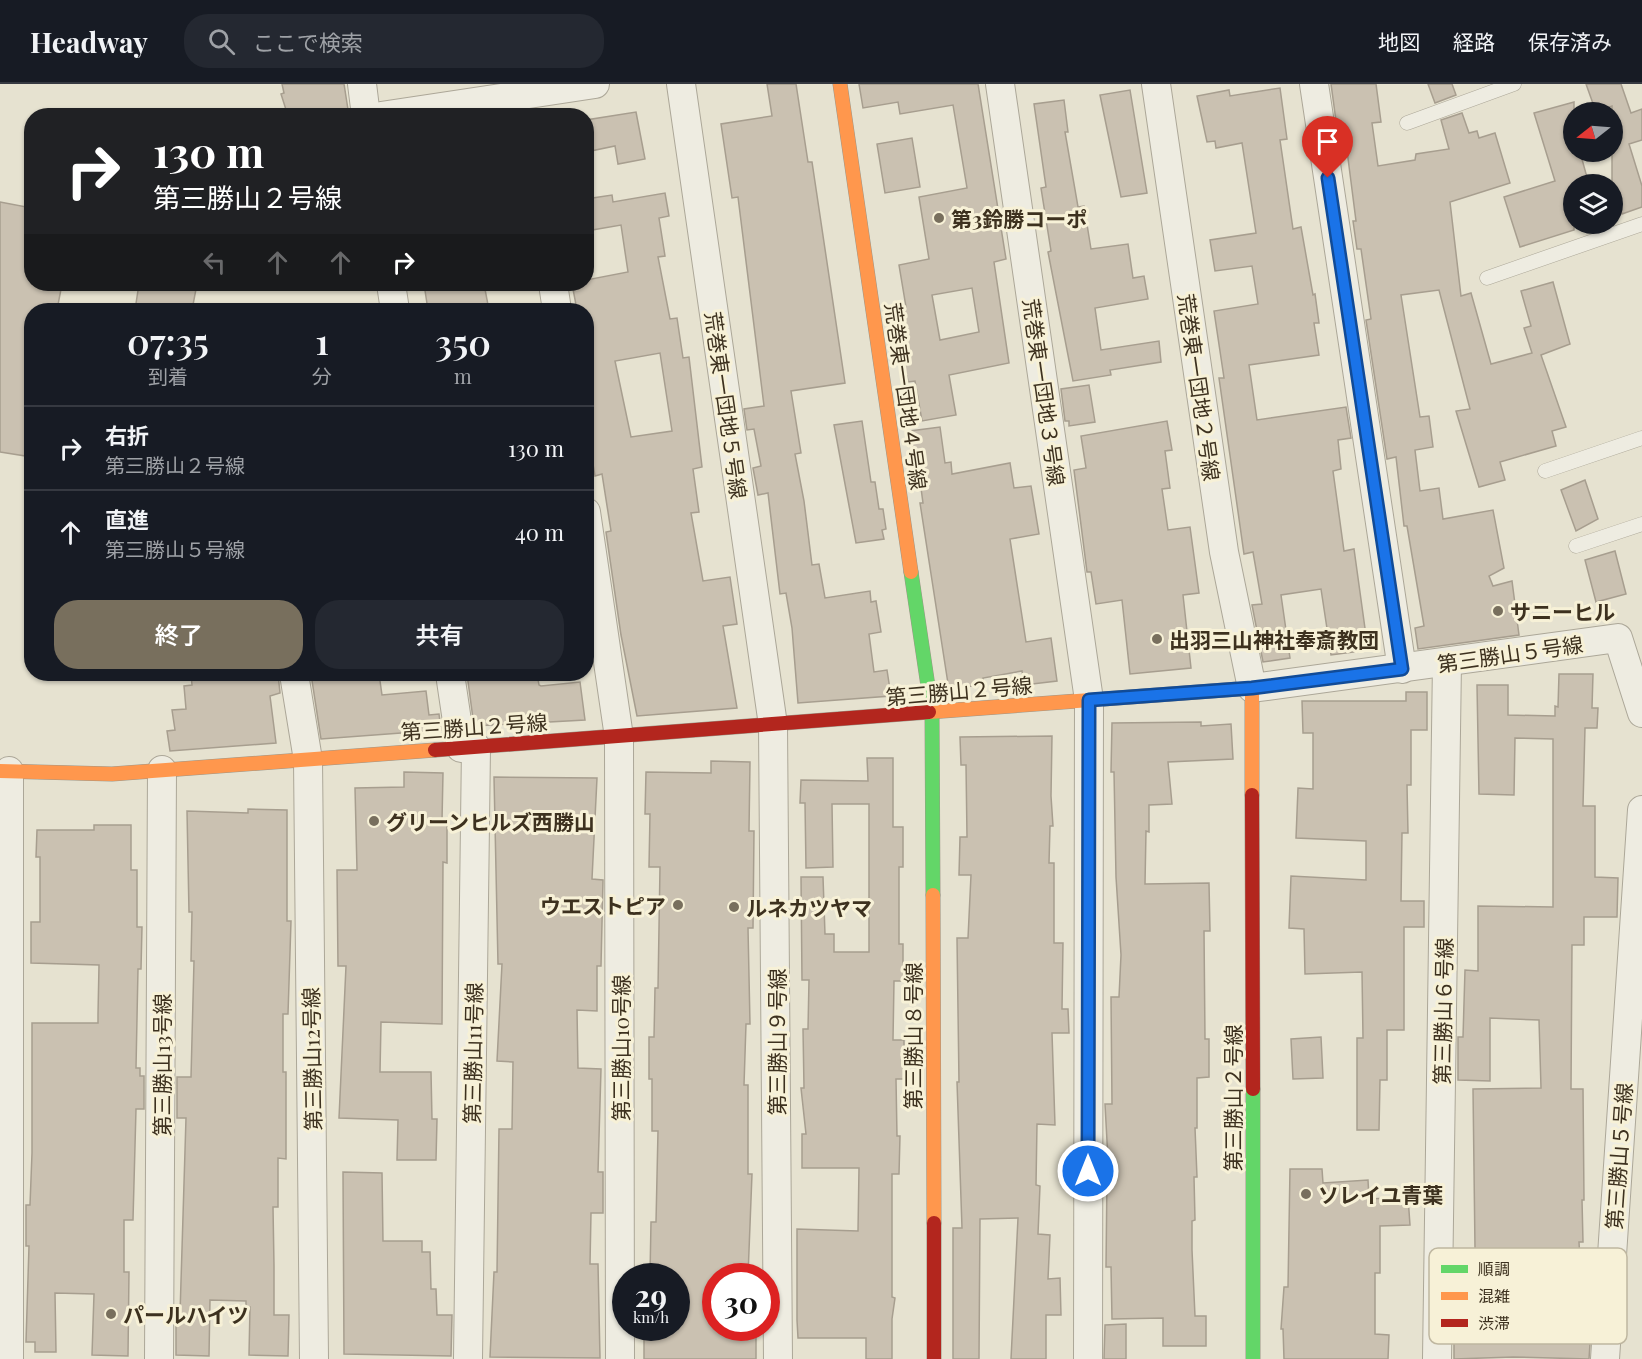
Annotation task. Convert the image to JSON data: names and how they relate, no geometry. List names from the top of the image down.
{
  "streets": {
    "street": [
      "荒巻東一団地２号線",
      "荒巻東一団地３号線",
      "荒巻東一団地４号線",
      "荒巻東一団地５号線",
      "第三勝山５号線",
      "第三勝山２号線",
      "第三勝山６号線",
      "第三勝山８号線",
      "第三勝山９号線",
      "第三勝山10号線",
      "第三勝山11号線",
      "第三勝山12号線",
      "第三勝山13号線"
    ]
  },
  "crossings": [
    ["荒巻東一団地２号線", "第三勝山５号線"],
    ["荒巻東一団地２号線", "第三勝山２号線"],
    ["荒巻東一団地３号線", "第三勝山２号線"],
    ["荒巻東一団地４号線", "第三勝山２号線"],
    ["荒巻東一団地４号線", "第三勝山８号線"],
    ["荒巻東一団地５号線", "第三勝山２号線"],
    ["荒巻東一団地５号線", "第三勝山９号線"],
    ["第三勝山５号線", "第三勝山２号線"],
    ["第三勝山５号線", "第三勝山６号線"],
    ["第三勝山２号線", "第三勝山８号線"],
    ["第三勝山２号線", "第三勝山９号線"],
    ["第三勝山２号線", "第三勝山10号線"],
    ["第三勝山２号線", "第三勝山11号線"],
    ["第三勝山２号線", "第三勝山12号線"],
    ["第三勝山２号線", "第三勝山13号線"]
  ],
  "places": [
    "第3鈴勝コーポ",
    "サニーヒル",
    "出羽三山神社奉斎教団",
    "グリーンヒルズ西勝山",
    "ウエストピア",
    "ルネカツヤマ",
    "ソレイユ青葉",
    "パールハイツ"
  ],
  "legend": ["順調", "混雑", "渋滞"],
  "north": "left",
  "page": {
    "header": "Headway",
    "search": "ここで検索",
    "nav": ["地図", "経路", "保存済み"],
    "turn": ["130 m", "第三勝山２号線"],
    "eta": [
      "07:35",
      "到着",
      "1",
      "分",
      "350",
      "m"
    ],
    "list": [
      {
        "name": "右折",
        "note": "第三勝山２号線",
        "value": "130 m"
      },
      {
        "name": "直進",
        "note": "第三勝山５号線",
        "value": "40 m"
      }
    ],
    "buttons": ["終了", "共有"],
    "speed": "29 km/h",
    "limit": "30"
  }
}
